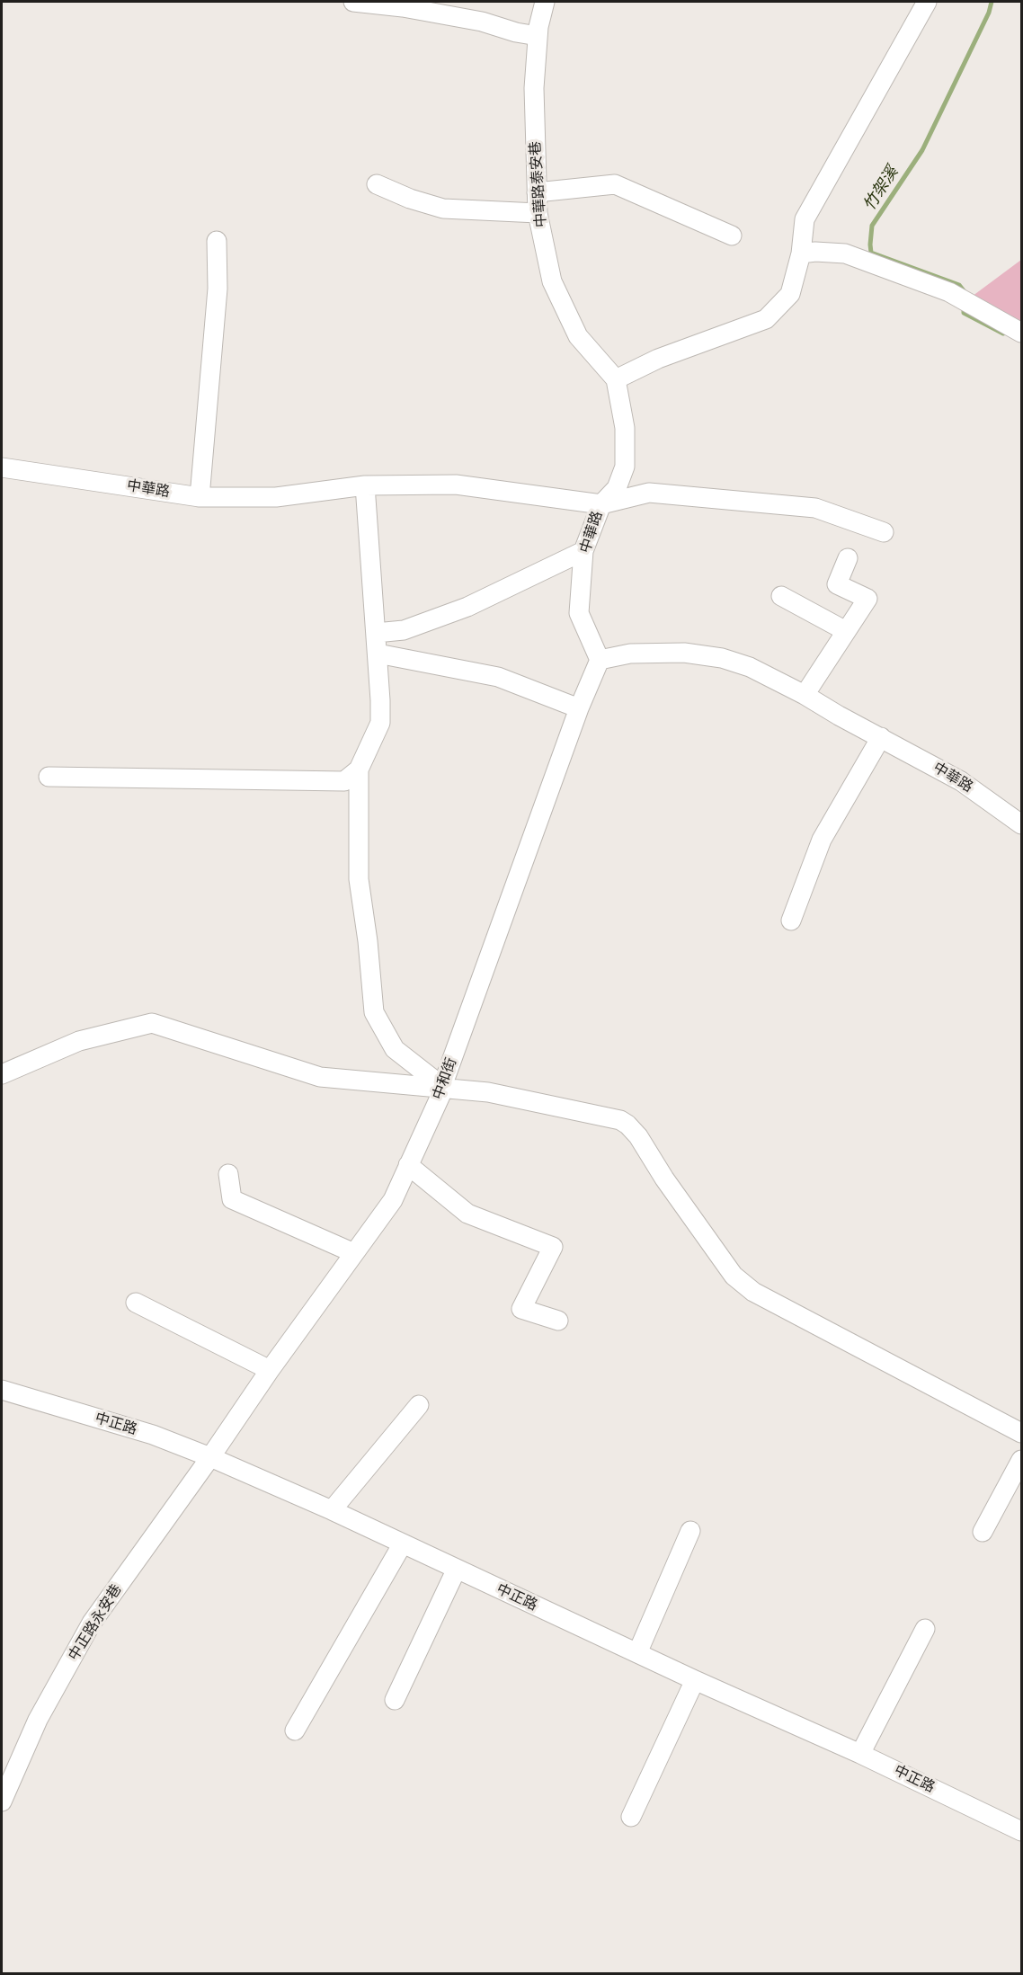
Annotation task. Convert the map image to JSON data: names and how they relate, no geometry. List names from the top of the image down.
{
  "streets": {
    "street": [
      "中華路泰安巷",
      "中華路",
      "中和街",
      "中正路",
      "中正路永安巷"
    ]
  },
  "crossings": [
    ["中華路", "中和街"],
    ["中和街", "中正路"],
    ["中和街", "中正路永安巷"],
    ["中正路", "中正路永安巷"]
  ],
  "water": ["竹架溪"]
}
